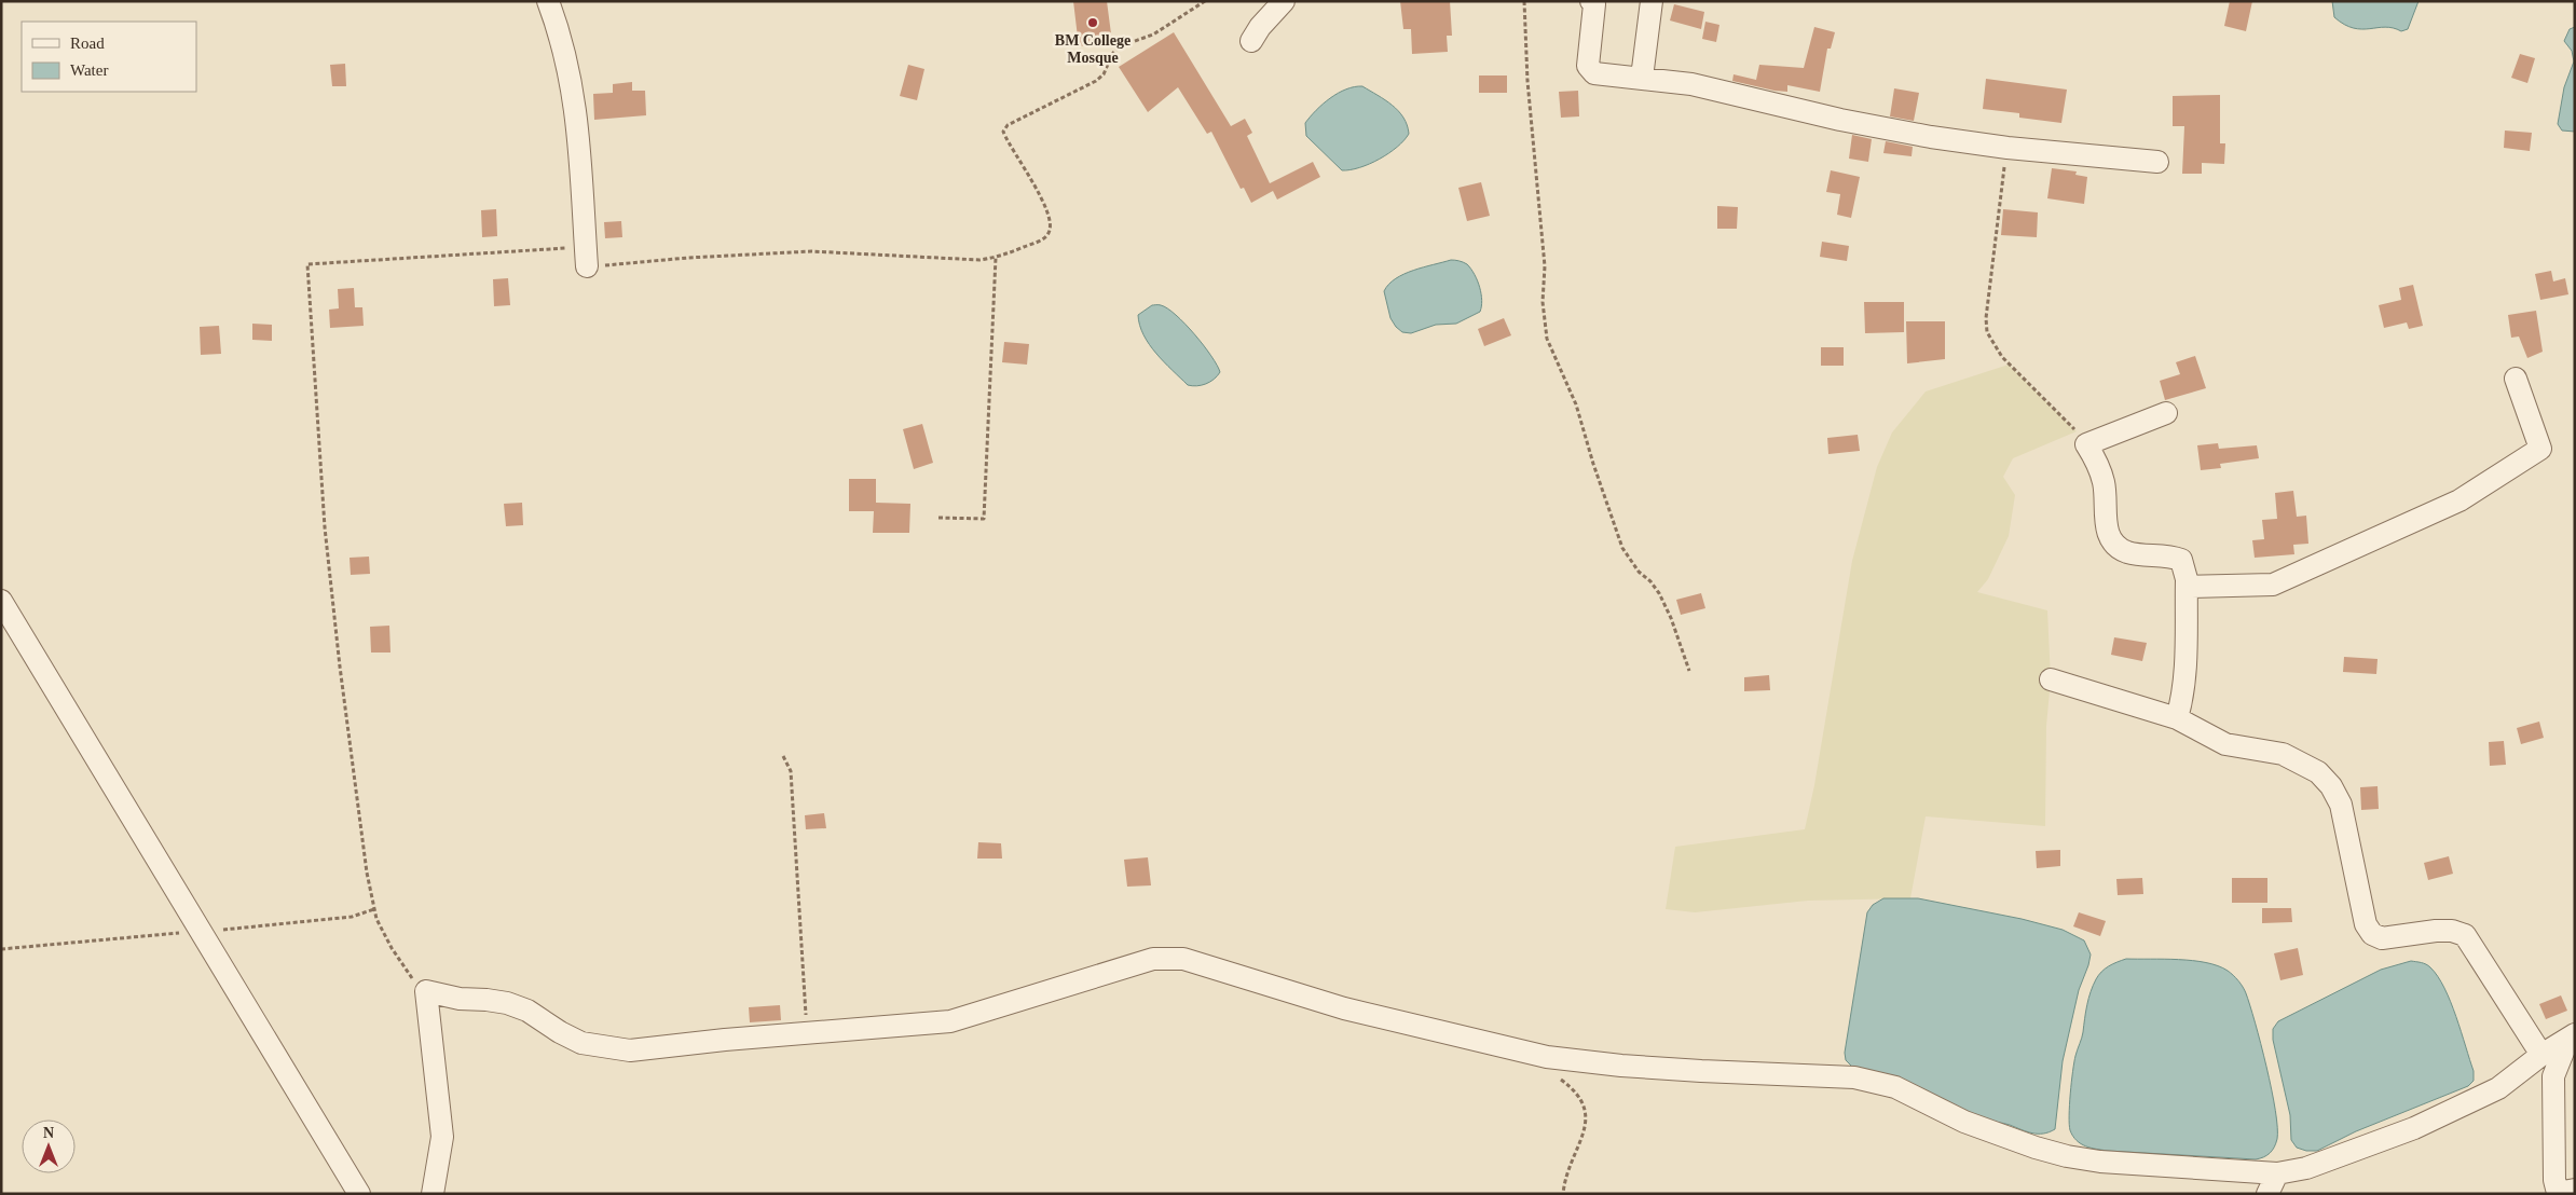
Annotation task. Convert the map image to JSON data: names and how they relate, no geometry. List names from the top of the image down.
{
  "places": ["BM College Mosque"],
  "legend": ["Road", "Water"],
  "north": "top"
}
